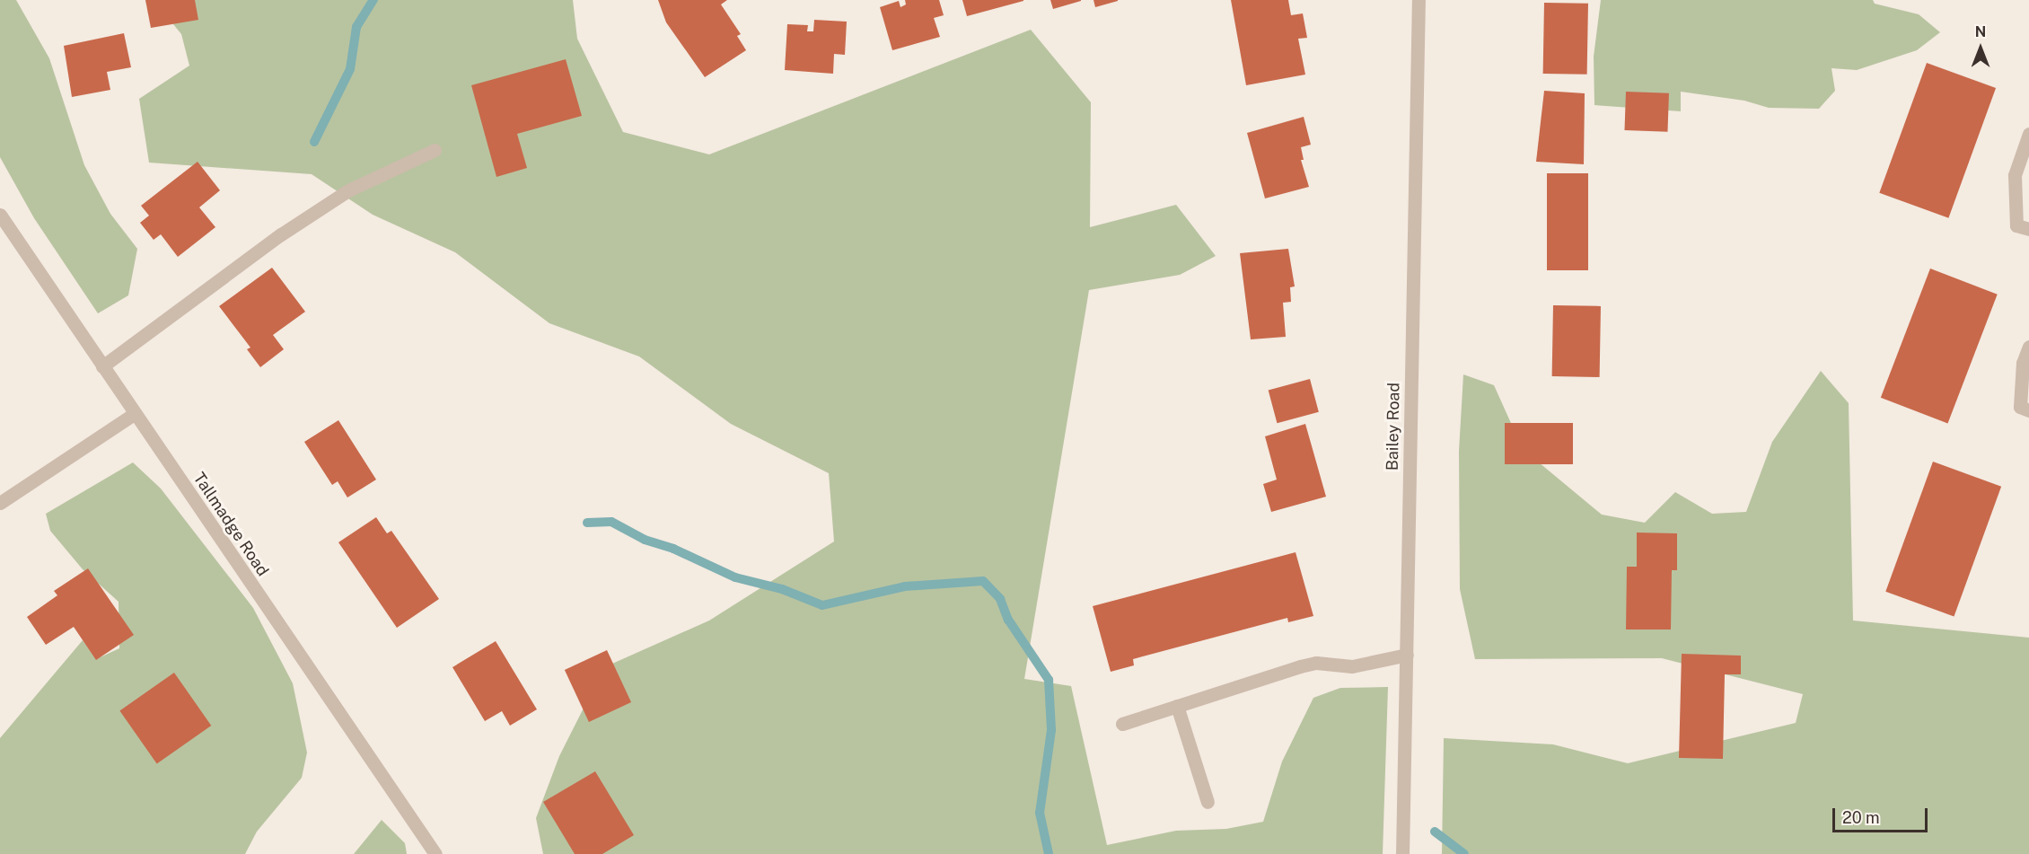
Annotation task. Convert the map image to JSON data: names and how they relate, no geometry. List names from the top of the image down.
{
  "streets": {
    "street": ["Bailey Road", "Tallmadge Road"]
  },
  "scale_bar": "20 m",
  "north": "top"
}
